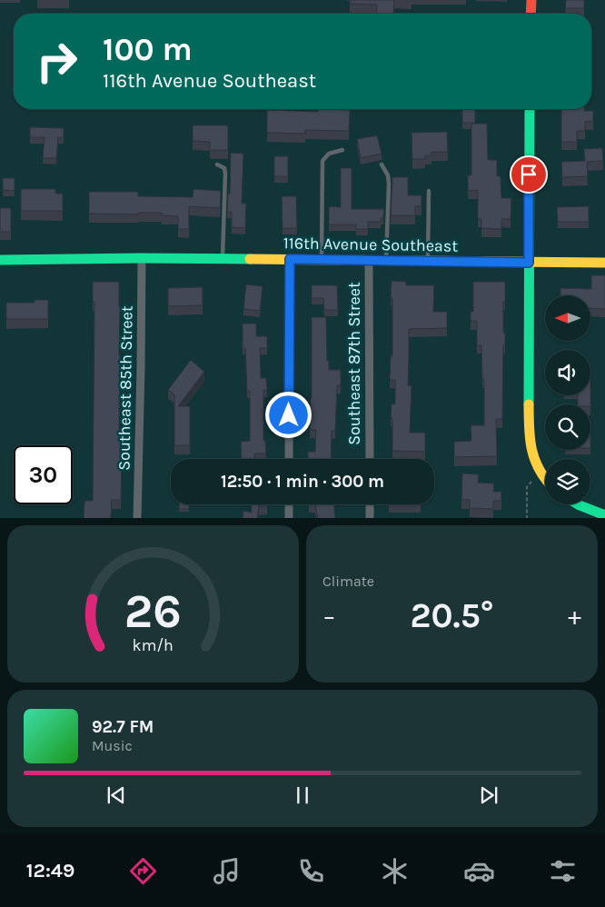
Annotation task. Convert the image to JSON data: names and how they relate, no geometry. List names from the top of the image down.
{
  "streets": {
    "street": ["116th Avenue Southeast", "Southeast 87th Street", "Southeast 85th Street"]
  },
  "crossings": [
    ["116th Avenue Southeast", "Southeast 87th Street"],
    ["116th Avenue Southeast", "Southeast 85th Street"]
  ],
  "north": "left",
  "page": {
    "turn": ["100 m", "116th Avenue Southeast"],
    "limit": "30",
    "trip": "12:50 · 1 min · 300 m",
    "tile": "Climate",
    "heat": ["−", "20.5°", "+"],
    "song": ["92.7 FM", "Music"],
    "tabs": "12:49",
    "gauge": ["26", "km/h"]
  }
}
